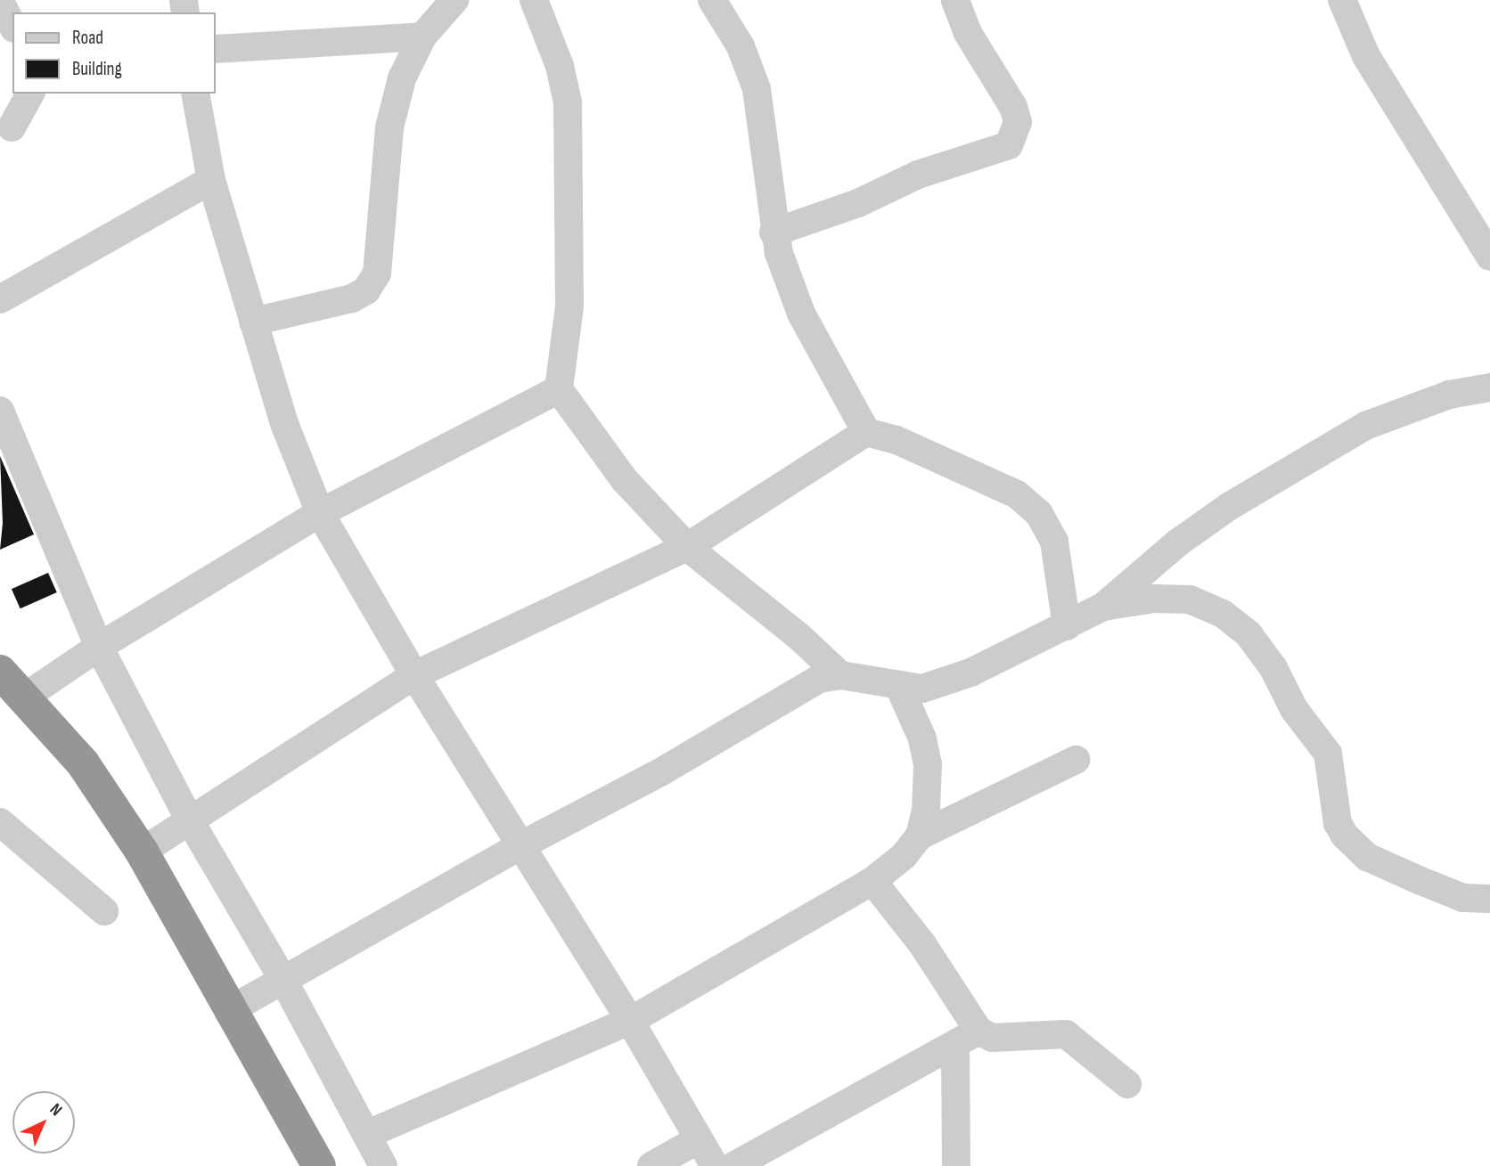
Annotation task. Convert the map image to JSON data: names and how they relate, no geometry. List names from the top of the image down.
{
  "legend": ["Road", "Building"],
  "north": "top right"
}
